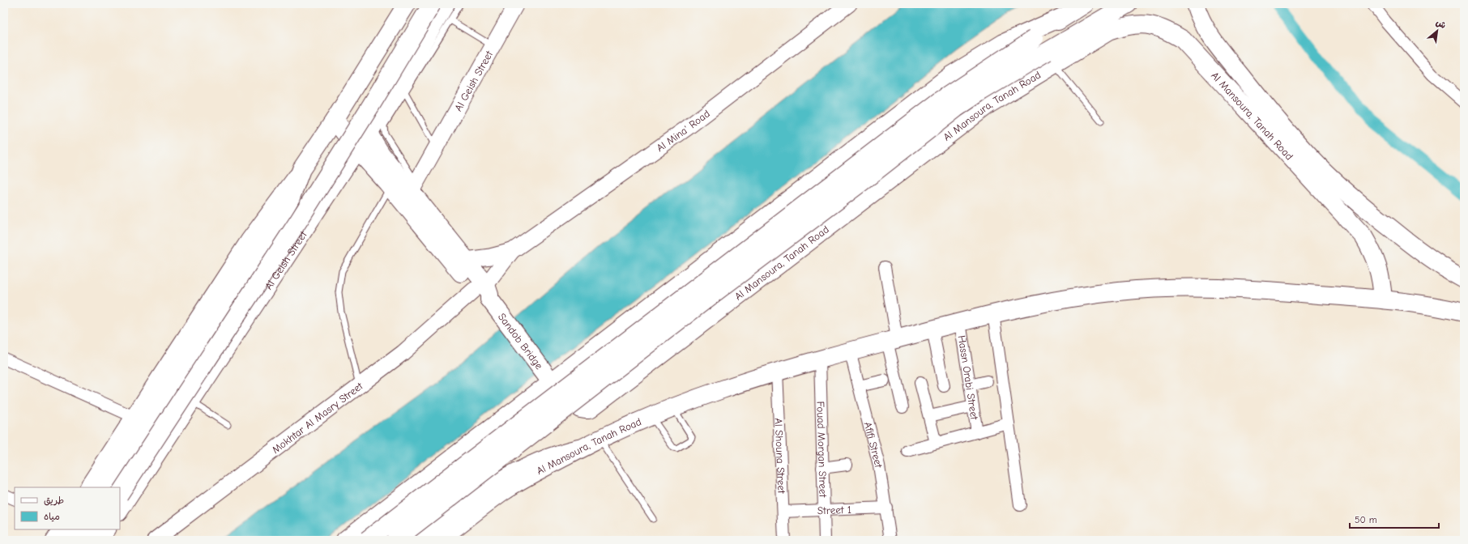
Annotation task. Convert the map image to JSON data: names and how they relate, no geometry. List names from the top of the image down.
{
  "streets": {
    "main road": ["Al Geish Street", "Al Mansoura, Tanah Road", "Sandob Bridge"],
    "street": [
      "Al Mina' Road",
      "Hassn Orabi Street",
      "Mokhtar Al Masry Street",
      "Afifi Street",
      "Fouad Morgan Street",
      "Al Shouna Street",
      "Street 1"
    ]
  },
  "crossings": [
    ["Al Mansoura, Tanah Road", "Sandob Bridge"],
    ["Al Mansoura, Tanah Road", "Hassn Orabi Street"],
    ["Al Mansoura, Tanah Road", "Afifi Street"],
    ["Al Mansoura, Tanah Road", "Fouad Morgan Street"],
    ["Al Mansoura, Tanah Road", "Al Shouna Street"],
    ["Al Mina' Road", "Sandob Bridge"],
    ["Al Mina' Road", "Mokhtar Al Masry Street"],
    ["Sandob Bridge", "Mokhtar Al Masry Street"],
    ["Afifi Street", "Street 1"],
    ["Fouad Morgan Street", "Street 1"],
    ["Al Shouna Street", "Street 1"]
  ],
  "legend": ["طريق", "مياه"],
  "scale_bar": "50 m",
  "north": "top right"
}
